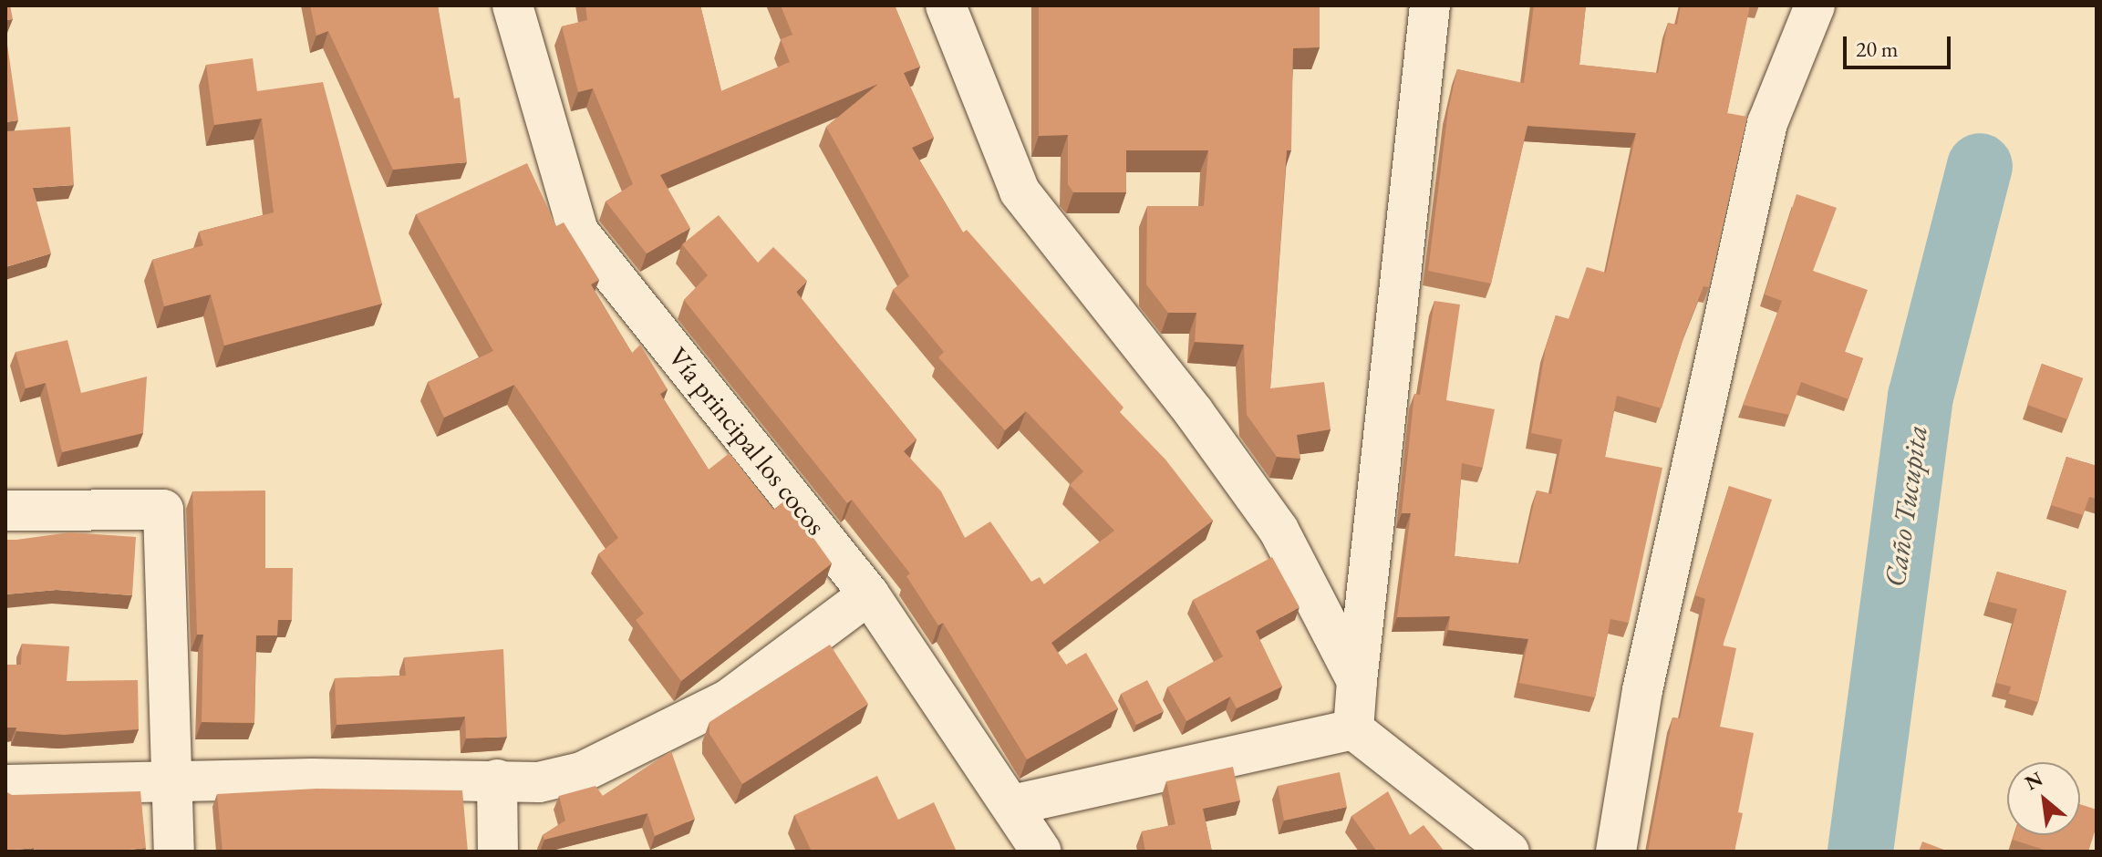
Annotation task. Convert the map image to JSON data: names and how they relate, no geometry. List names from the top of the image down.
{
  "streets": {
    "street": ["Vía principal los cocos"]
  },
  "water": ["Caño Tucupita"],
  "scale_bar": "20 m",
  "north": "top left"
}
